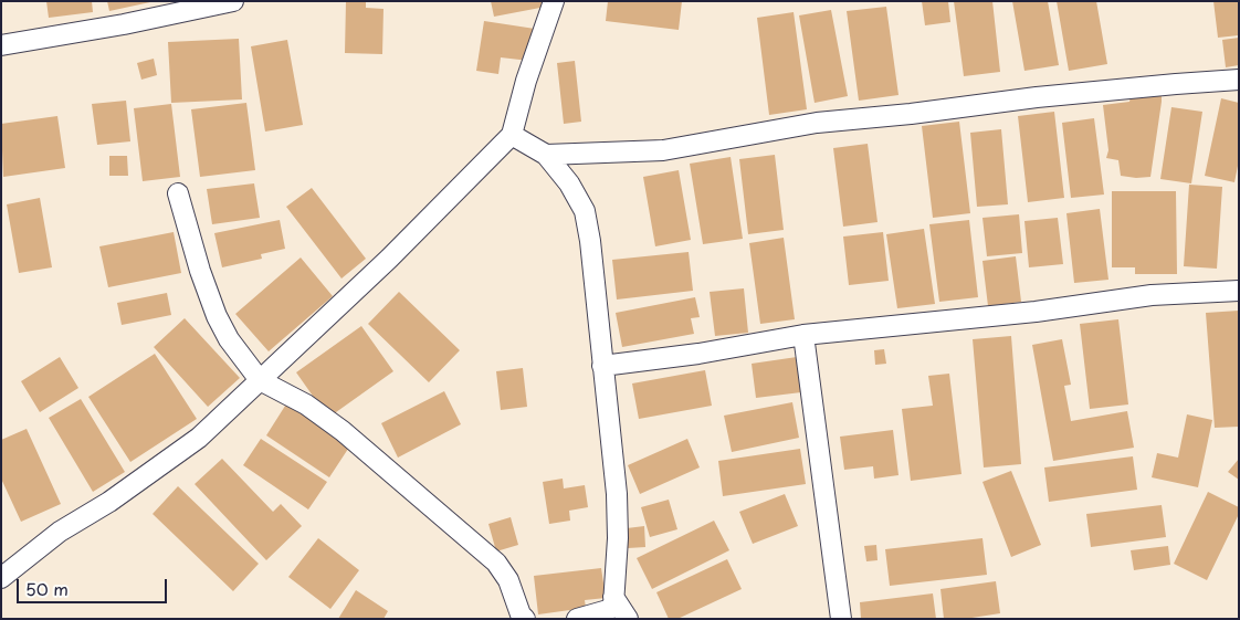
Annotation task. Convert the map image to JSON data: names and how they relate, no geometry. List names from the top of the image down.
{
  "scale_bar": "50 m"
}
